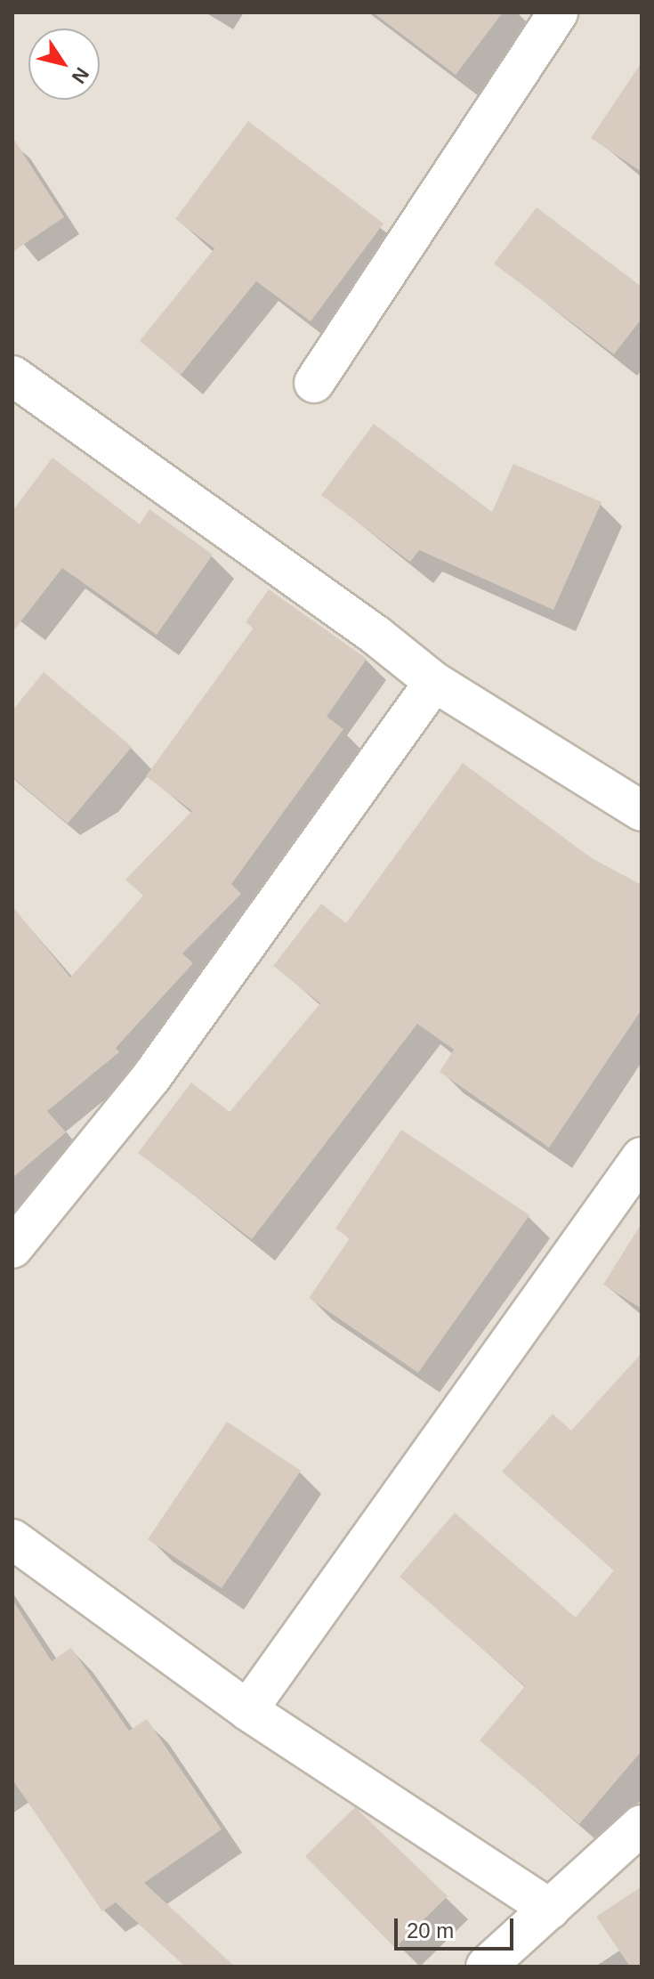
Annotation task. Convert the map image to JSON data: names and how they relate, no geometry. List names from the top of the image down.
{
  "scale_bar": "20 m",
  "north": "bottom right"
}
